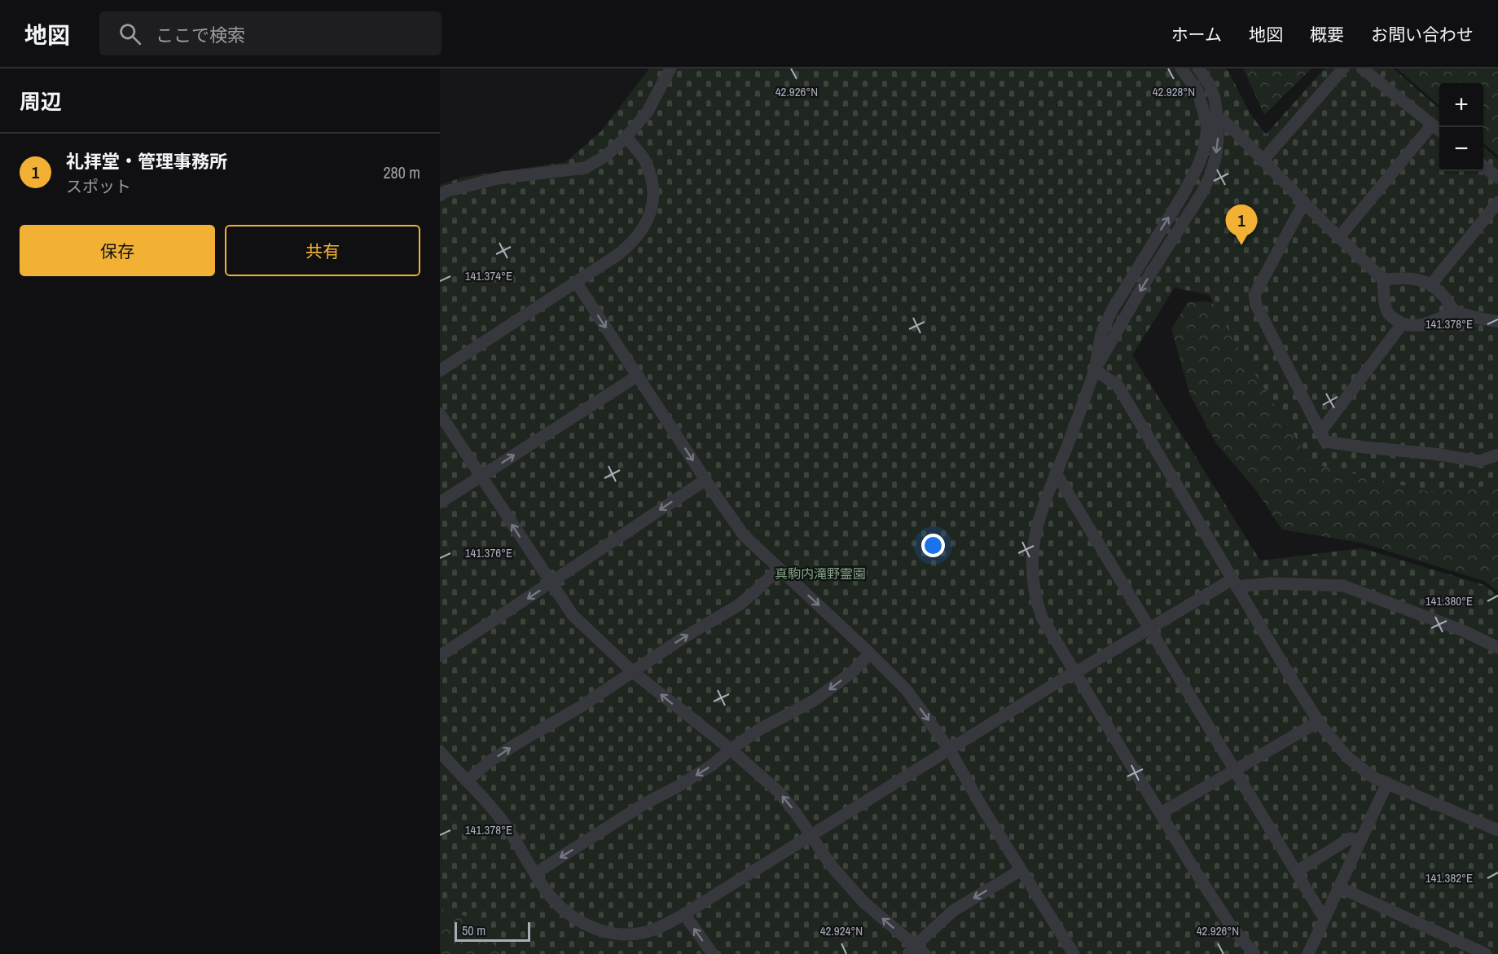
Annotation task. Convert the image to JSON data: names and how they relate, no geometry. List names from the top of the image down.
{
  "parks": ["真駒内滝野霊園"],
  "scale_bar": "50 m",
  "page": {
    "header": "地図",
    "search": "ここで検索",
    "nav": [
      "ホーム",
      "地図",
      "概要",
      "お問い合わせ"
    ],
    "heading": "周辺",
    "map_buttons": ["+", "−"],
    "list": [
      {
        "mark": "1",
        "name": "礼拝堂・管理事務所",
        "note": "スポット",
        "value": "280 m"
      }
    ],
    "pins": "1",
    "buttons": ["保存", "共有"],
    "scale": "50 m"
  },
  "coordinates": [
    "42.926°N",
    "42.928°N",
    "141.374°E",
    "141.378°E",
    "141.376°E",
    "141.380°E",
    "141.382°E",
    "42.924°N"
  ]
}
